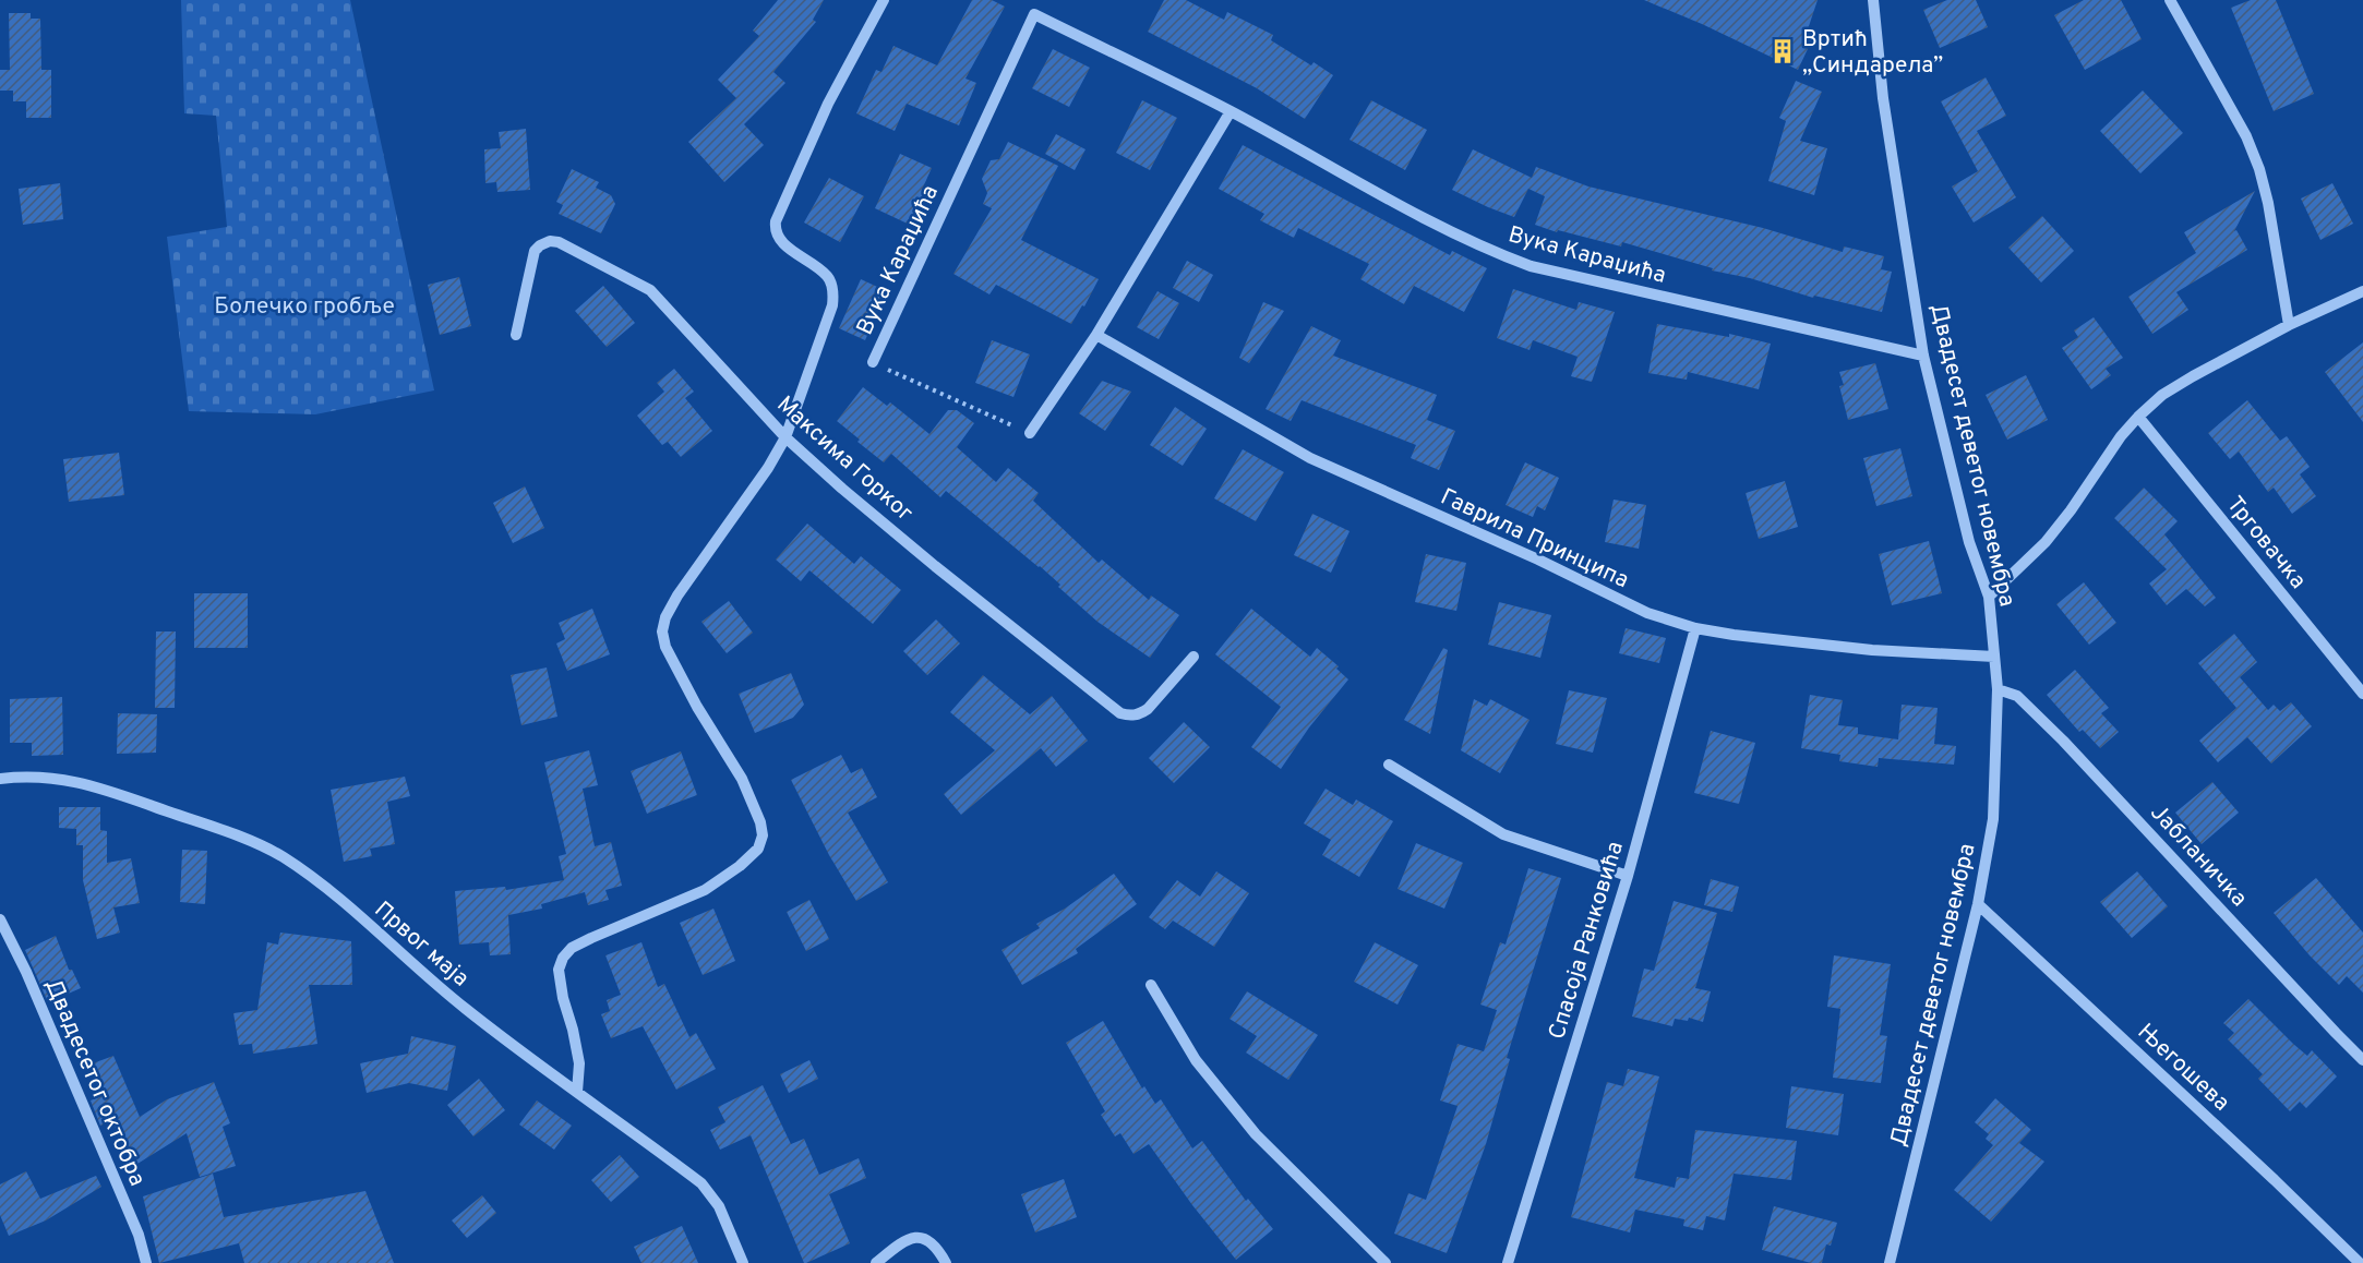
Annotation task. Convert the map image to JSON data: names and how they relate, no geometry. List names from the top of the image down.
{
  "streets": {
    "street": [
      "Вука Караџића",
      "Двадесет деветог новембра",
      "Максима Горког",
      "Гаврила Принципа",
      "Трговачка",
      "Јабланичка",
      "Спасоја Ранковића",
      "Првог маја",
      "Његошева",
      "Двадесетог октобра"
    ]
  },
  "crossings": [
    ["Вука Караџића", "Двадесет деветог новембра"],
    ["Двадесет деветог новембра", "Гаврила Принципа"],
    ["Двадесет деветог новембра", "Јабланичка"],
    ["Двадесет деветог новембра", "Његошева"],
    ["Гаврила Принципа", "Спасоја Ранковића"]
  ],
  "parks": ["Болечко гробље"],
  "places": {
    "building": ["Вртић „Синдарела”"]
  }
}
